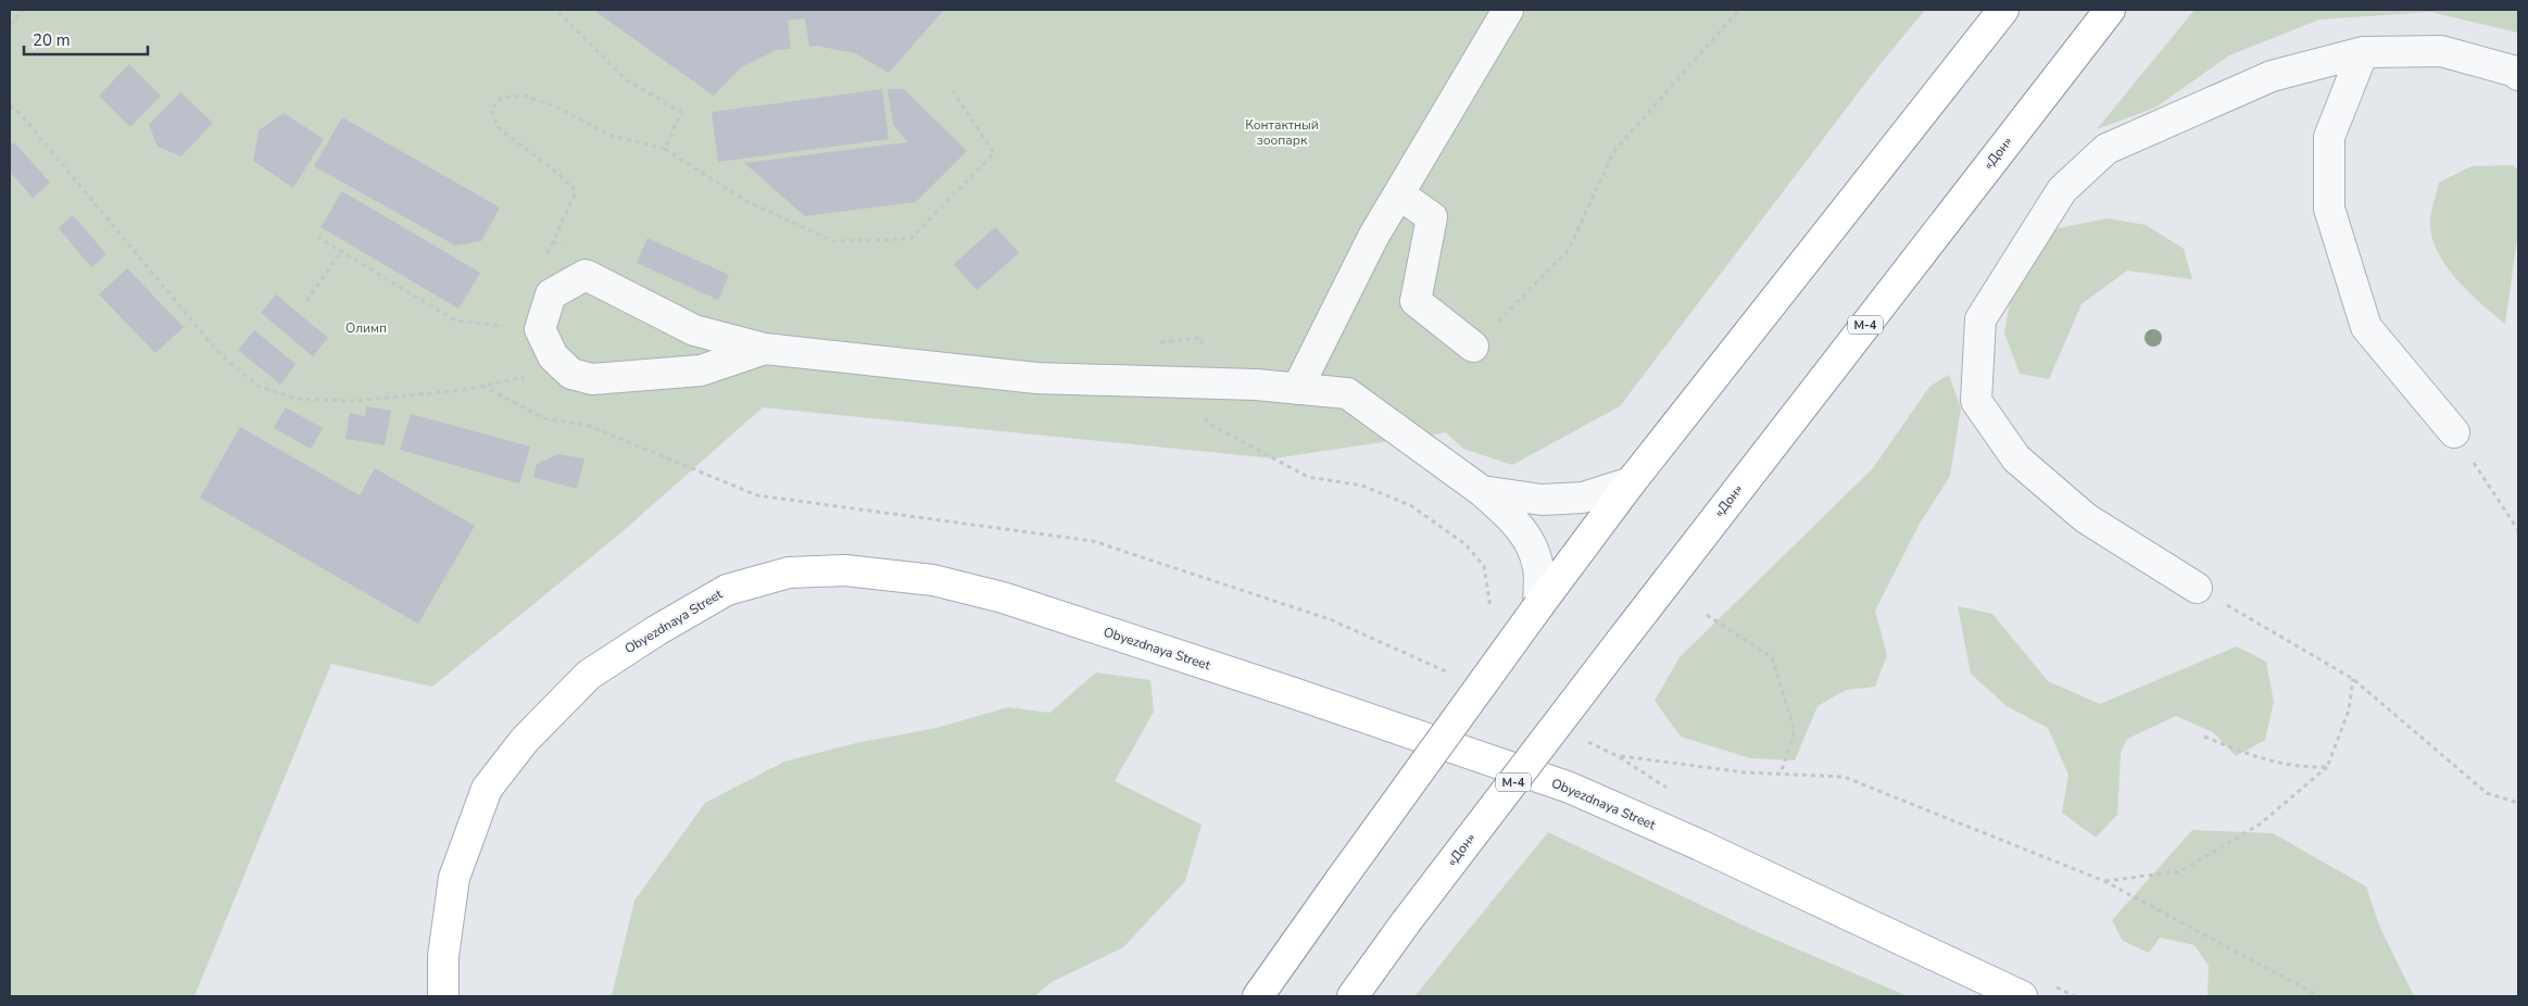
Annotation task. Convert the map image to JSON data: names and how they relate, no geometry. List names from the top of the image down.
{
  "streets": {
    "main road": ["«Дон»", "М-4", "Obyezdnaya Street"]
  },
  "parks": ["Контактный зоопарк", "Олимп"],
  "scale_bar": "20 m"
}
